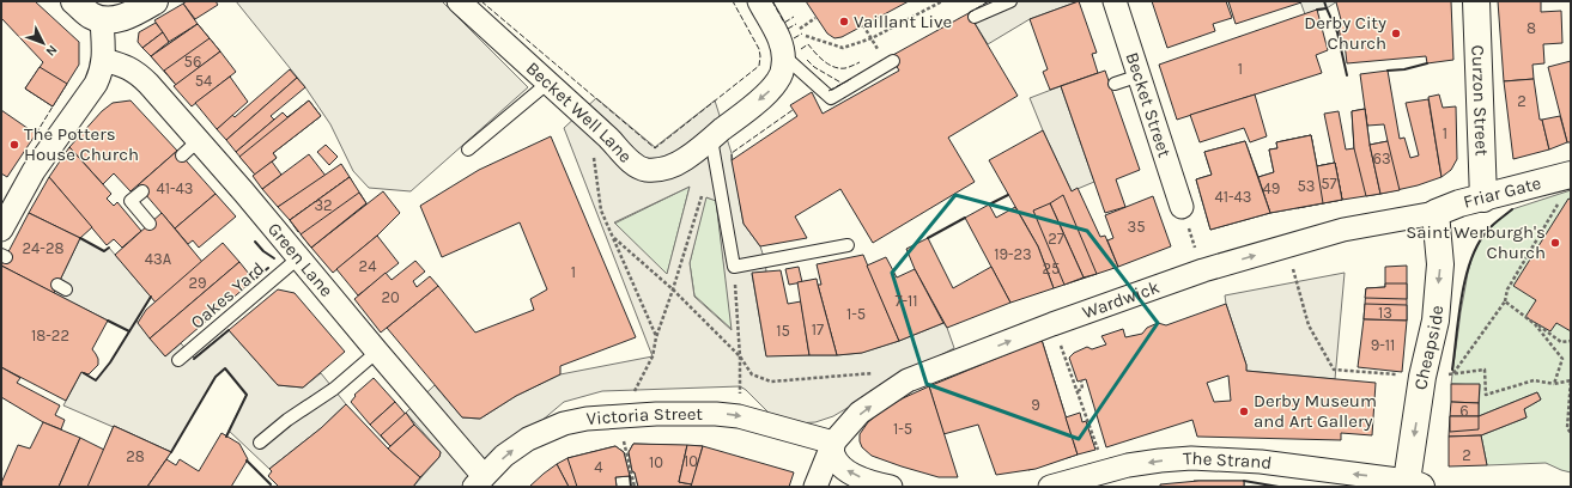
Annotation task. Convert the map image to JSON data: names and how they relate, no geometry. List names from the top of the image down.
{
  "streets": {
    "street": [
      "Curzon Street",
      "Becket Street",
      "Becket Well Lane",
      "Friar Gate",
      "Green Lane",
      "Wardwick",
      "Cheapside",
      "Victoria Street",
      "The Strand"
    ],
    "lane": ["Oakes Yard"]
  },
  "crossings": [
    ["Curzon Street", "Friar Gate"],
    ["Friar Gate", "Wardwick"],
    ["Friar Gate", "Cheapside"],
    ["Green Lane", "Oakes Yard"],
    ["Green Lane", "Victoria Street"],
    ["Wardwick", "Cheapside"],
    ["Wardwick", "Victoria Street"],
    ["Cheapside", "The Strand"]
  ],
  "one_way": [
    "Wardwick",
    "Cheapside",
    "Victoria Street",
    "The Strand"
  ],
  "places": [
    "Vaillant Live",
    "Derby City Church",
    "The Potters House Church",
    "Saint Werburgh's Church",
    "Derby Museum and Art Gallery"
  ],
  "house_numbers": [
    "8",
    "56",
    "1",
    "54",
    "2",
    "1",
    "63",
    "57",
    "53",
    "41-43",
    "49",
    "41-43",
    "32",
    "35",
    "27",
    "24-28",
    "19-23",
    "43A",
    "24",
    "25",
    "1",
    "29",
    "20",
    "7-11",
    "13",
    "1-5",
    "17",
    "15",
    "18-22",
    "9-11",
    "9",
    "6",
    "1-5",
    "2",
    "28",
    "10",
    "10",
    "4"
  ],
  "north": "bottom right"
}
